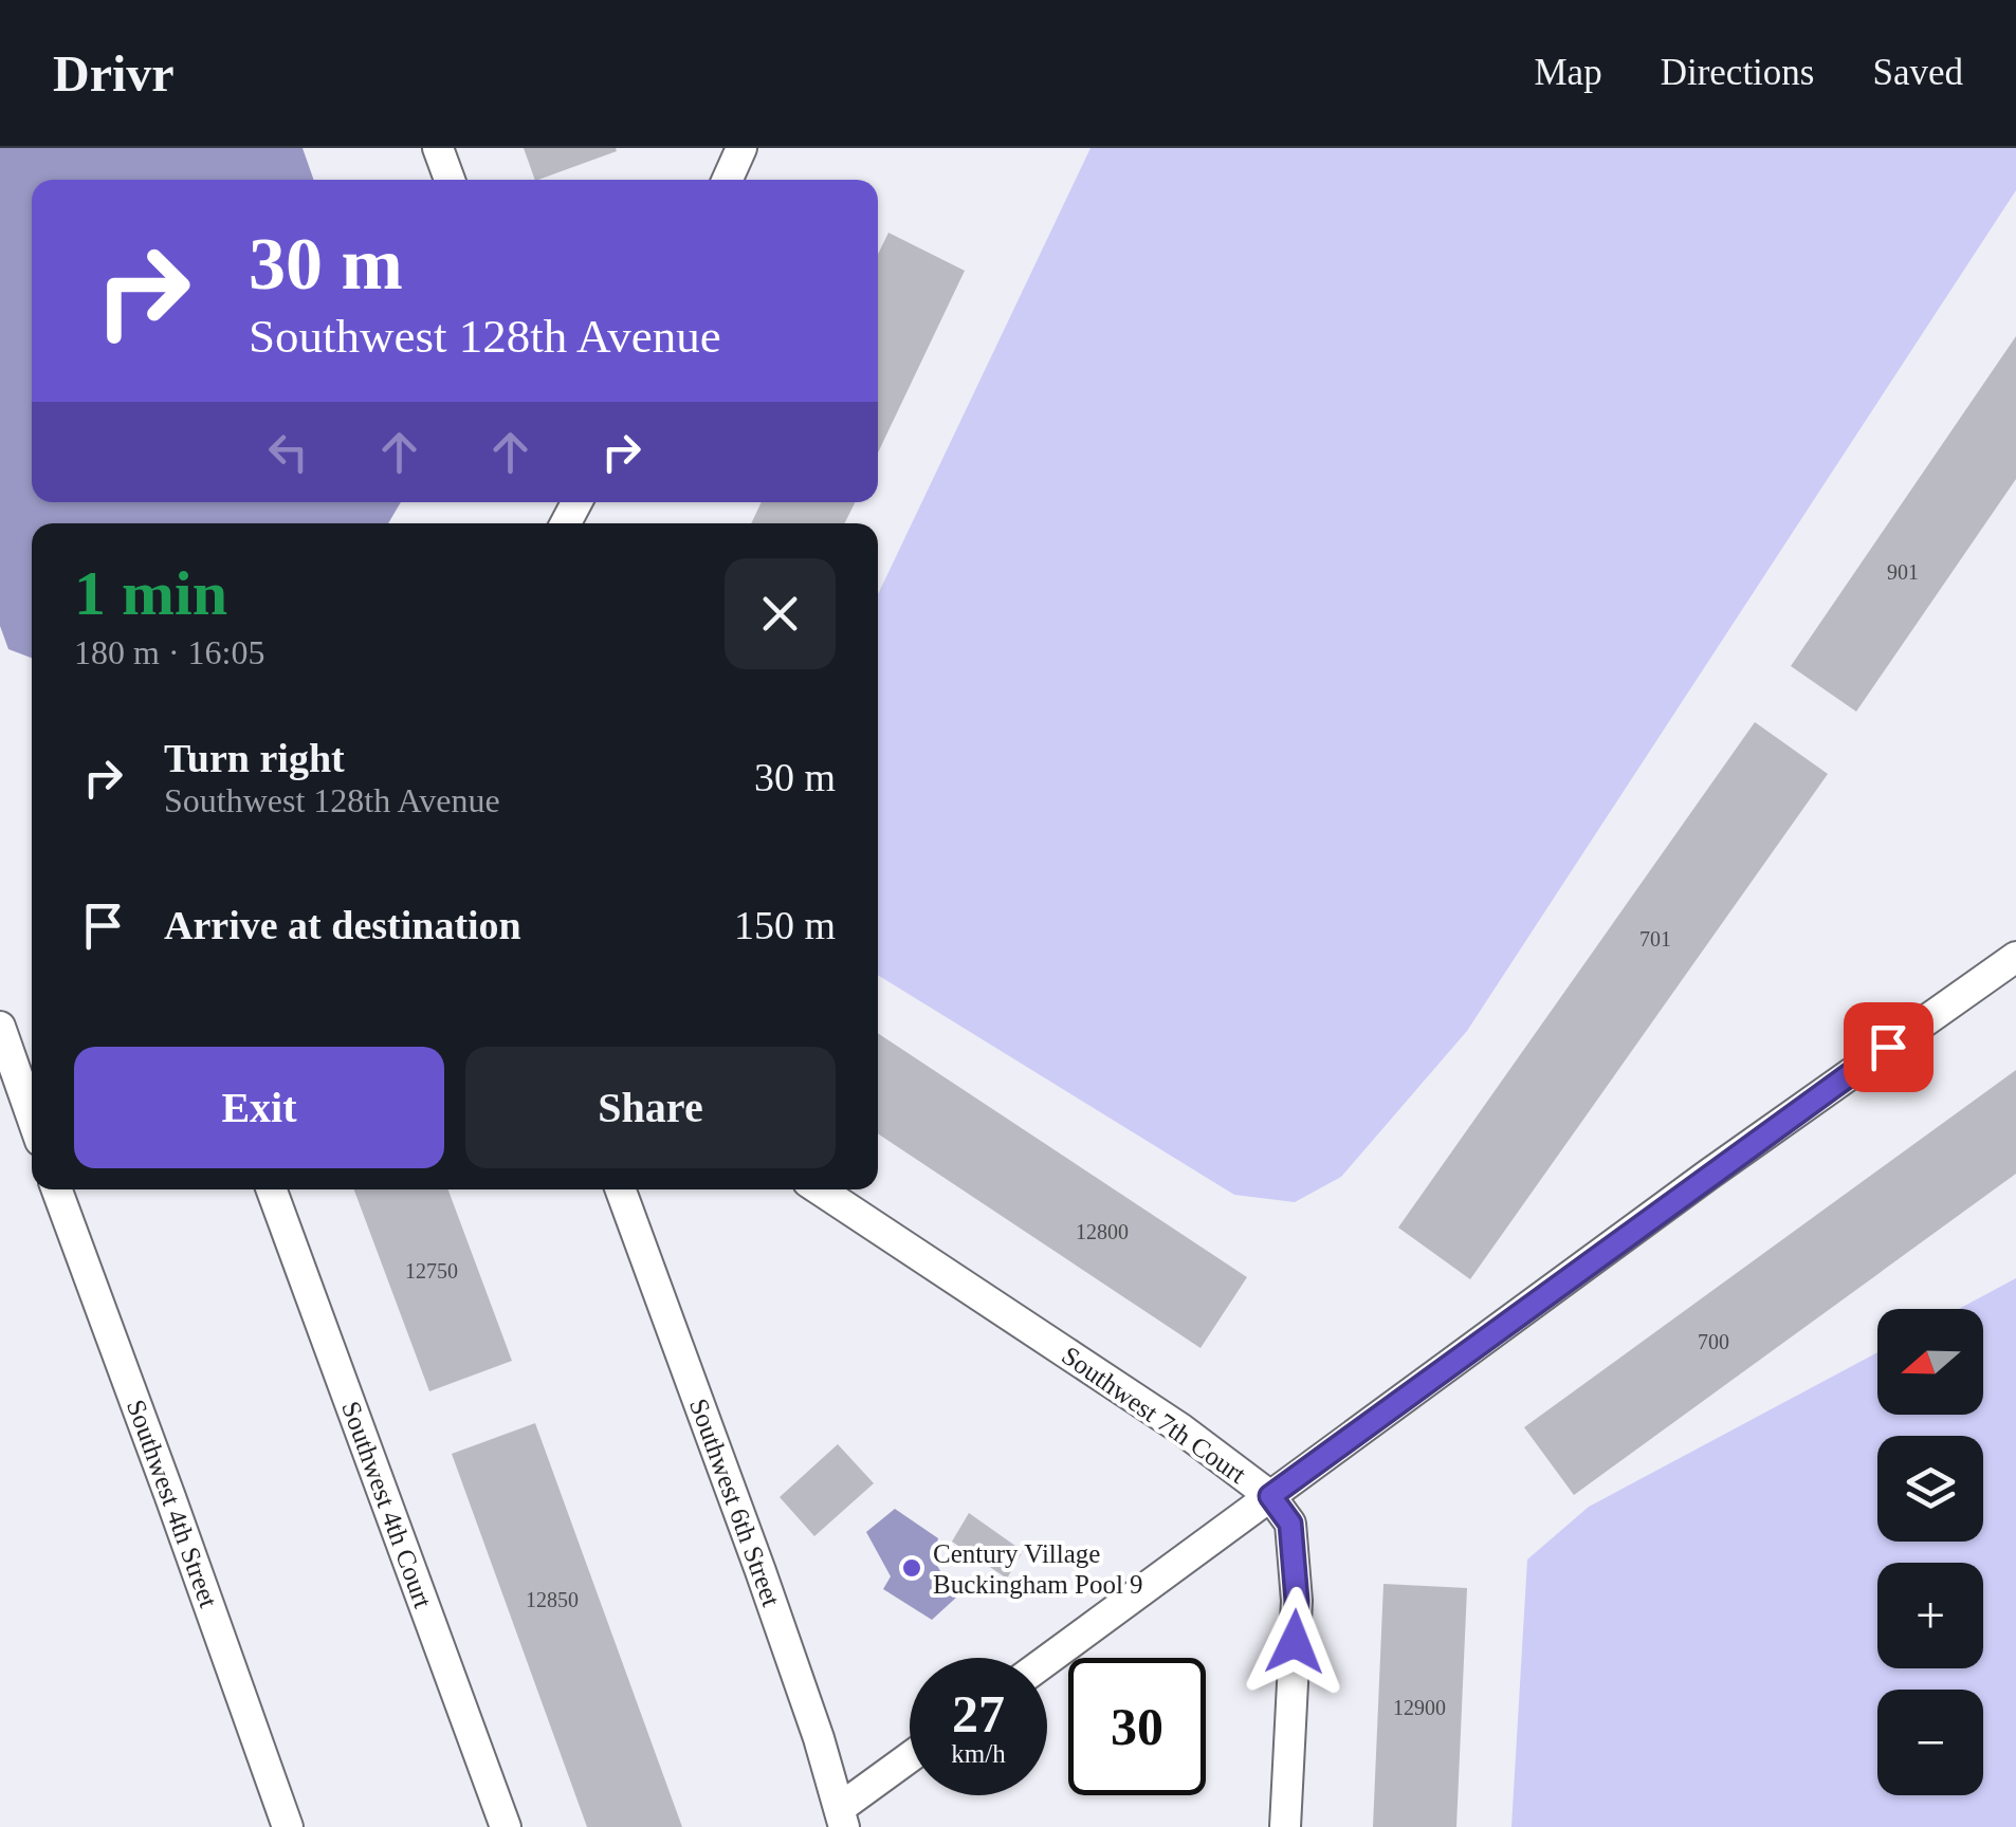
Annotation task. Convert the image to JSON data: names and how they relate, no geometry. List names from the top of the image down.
{
  "streets": {
    "street": [
      "Southwest 7th Court",
      "Southwest 6th Street",
      "Southwest 4th Street",
      "Southwest 4th Court"
    ]
  },
  "places": ["Century Village Buckingham Pool 9"],
  "house_numbers": [
    "901",
    "701",
    "12800",
    "12750",
    "700",
    "12850",
    "12900"
  ],
  "north": "left",
  "page": {
    "header": "Drivr",
    "nav": ["Map", "Directions", "Saved"],
    "turn": ["30 m", "Southwest 128th Avenue"],
    "heading": ["1 min", "180 m · 16:05"],
    "list": [
      {
        "name": "Turn right",
        "note": "Southwest 128th Avenue",
        "value": "30 m"
      },
      {
        "name": "Arrive at destination",
        "value": "150 m"
      }
    ],
    "buttons": ["Exit", "Share"],
    "map_buttons": ["+", "−"],
    "speed": "27 km/h",
    "limit": "30"
  }
}
